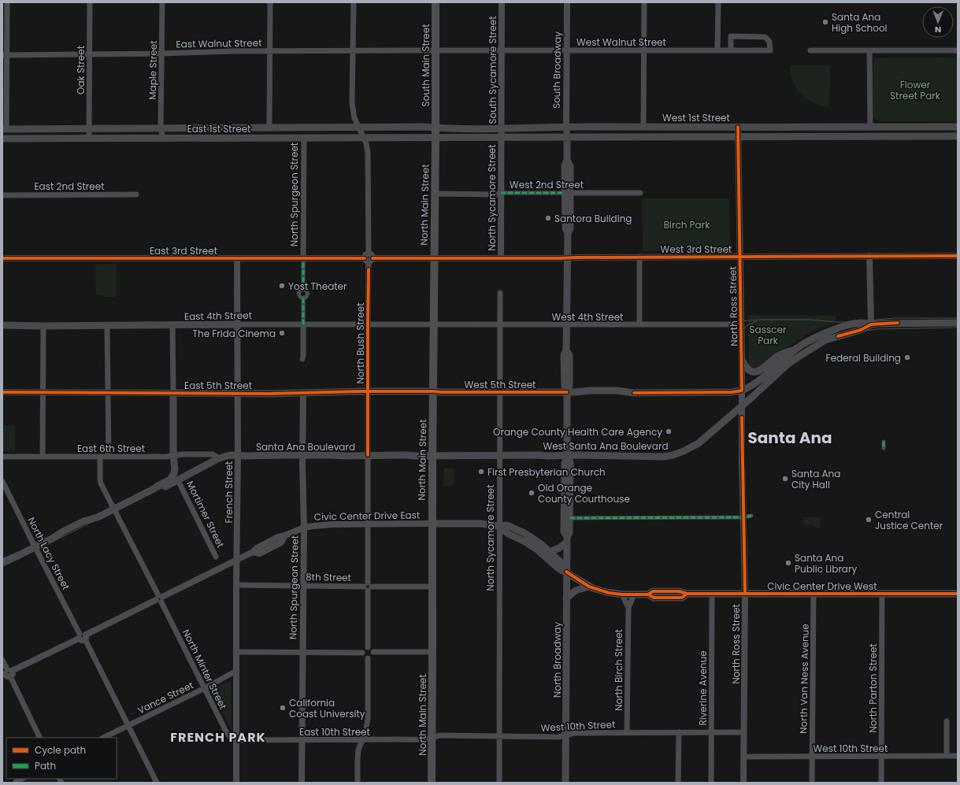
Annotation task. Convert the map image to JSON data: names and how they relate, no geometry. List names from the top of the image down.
{
  "streets": {
    "main road": [
      "South Main Street",
      "West 1st Street",
      "East 1st Street",
      "North Main Street",
      "East 4th Street",
      "West 5th Street",
      "East 5th Street",
      "West Santa Ana Boulevard",
      "Santa Ana Boulevard",
      "Civic Center Drive West",
      "North Broadway"
    ],
    "street": [
      "West Walnut Street",
      "East Walnut Street",
      "Oak Street",
      "Maple Street",
      "South Sycamore Street",
      "South Broadway",
      "West 2nd Street",
      "East 2nd Street",
      "North Spurgeon Street",
      "North Sycamore Street",
      "West 3rd Street",
      "East 3rd Street",
      "North Ross Street",
      "West 4th Street",
      "North Bush Street",
      "East 6th Street",
      "French Street",
      "Mortimer Street",
      "Civic Center Drive East",
      "North Lacy Street",
      "8th Street",
      "North Minter Street",
      "North Birch Street",
      "North Van Ness Avenue",
      "Riverine Avenue",
      "North Parton Street",
      "Vance Street",
      "West 10th Street",
      "East 10th Street"
    ]
  },
  "crossings": [
    ["West Walnut Street", "East Walnut Street"],
    ["West Walnut Street", "South Main Street"],
    ["West Walnut Street", "South Sycamore Street"],
    ["West Walnut Street", "South Broadway"],
    ["East Walnut Street", "South Main Street"],
    ["East Walnut Street", "Oak Street"],
    ["East Walnut Street", "Maple Street"],
    ["East Walnut Street", "North Bush Street"],
    ["South Main Street", "West 1st Street"],
    ["South Main Street", "East 1st Street"],
    ["South Main Street", "North Main Street"],
    ["Oak Street", "East 1st Street"],
    ["Maple Street", "East 1st Street"],
    ["South Sycamore Street", "West 1st Street"],
    ["South Sycamore Street", "North Sycamore Street"],
    ["South Broadway", "West 1st Street"],
    ["South Broadway", "North Broadway"],
    ["West 1st Street", "East 1st Street"],
    ["West 1st Street", "North Sycamore Street"],
    ["West 1st Street", "North Main Street"],
    ["West 1st Street", "North Ross Street"],
    ["West 1st Street", "North Broadway"],
    ["East 1st Street", "North Spurgeon Street"],
    ["East 1st Street", "North Main Street"],
    ["East 1st Street", "North Bush Street"],
    ["West 2nd Street", "North Sycamore Street"],
    ["West 2nd Street", "North Main Street"],
    ["West 2nd Street", "North Broadway"],
    ["North Spurgeon Street", "East 3rd Street"],
    ["North Spurgeon Street", "East 4th Street"],
    ["North Spurgeon Street", "East 5th Street"],
    ["North Spurgeon Street", "Santa Ana Boulevard"],
    ["North Spurgeon Street", "Civic Center Drive East"],
    ["North Spurgeon Street", "8th Street"],
    ["North Spurgeon Street", "East 10th Street"],
    ["North Sycamore Street", "West 3rd Street"],
    ["North Sycamore Street", "West 4th Street"],
    ["North Sycamore Street", "West 5th Street"],
    ["North Sycamore Street", "West Santa Ana Boulevard"],
    ["North Sycamore Street", "Civic Center Drive West"],
    ["North Sycamore Street", "West 10th Street"],
    ["North Main Street", "West 3rd Street"],
    ["North Main Street", "East 3rd Street"],
    ["North Main Street", "East 4th Street"],
    ["North Main Street", "West 4th Street"],
    ["North Main Street", "West 5th Street"],
    ["North Main Street", "East 5th Street"],
    ["North Main Street", "West Santa Ana Boulevard"],
    ["North Main Street", "Civic Center Drive East"],
    ["North Main Street", "8th Street"],
    ["North Main Street", "Civic Center Drive West"],
    ["North Main Street", "West 10th Street"],
    ["North Main Street", "East 10th Street"],
    ["West 3rd Street", "East 3rd Street"],
    ["West 3rd Street", "North Ross Street"],
    ["West 3rd Street", "North Broadway"],
    ["East 3rd Street", "North Bush Street"],
    ["East 3rd Street", "French Street"],
    ["North Ross Street", "West 4th Street"],
    ["North Ross Street", "West 5th Street"],
    ["North Ross Street", "West Santa Ana Boulevard"],
    ["North Ross Street", "Civic Center Drive West"],
    ["North Ross Street", "West 10th Street"],
    ["East 4th Street", "West 4th Street"],
    ["East 4th Street", "North Bush Street"],
    ["East 4th Street", "French Street"],
    ["West 4th Street", "North Broadway"],
    ["North Bush Street", "East 5th Street"],
    ["North Bush Street", "Santa Ana Boulevard"],
    ["North Bush Street", "Civic Center Drive East"],
    ["North Bush Street", "8th Street"],
    ["West 5th Street", "East 5th Street"],
    ["West 5th Street", "West Santa Ana Boulevard"],
    ["West 5th Street", "North Broadway"],
    ["East 5th Street", "French Street"],
    ["West Santa Ana Boulevard", "Santa Ana Boulevard"],
    ["West Santa Ana Boulevard", "North Broadway"],
    ["Santa Ana Boulevard", "East 6th Street"],
    ["Santa Ana Boulevard", "French Street"],
    ["Santa Ana Boulevard", "Mortimer Street"],
    ["East 6th Street", "North Minter Street"],
    ["French Street", "Civic Center Drive East"],
    ["French Street", "8th Street"],
    ["French Street", "North Minter Street"],
    ["French Street", "Vance Street"],
    ["French Street", "East 10th Street"],
    ["Civic Center Drive East", "North Lacy Street"],
    ["Civic Center Drive East", "Civic Center Drive West"],
    ["Civic Center Drive East", "North Minter Street"],
    ["North Lacy Street", "Vance Street"],
    ["Civic Center Drive West", "North Broadway"],
    ["Civic Center Drive West", "North Birch Street"],
    ["Civic Center Drive West", "North Van Ness Avenue"],
    ["Civic Center Drive West", "Riverine Avenue"],
    ["Civic Center Drive West", "North Parton Street"],
    ["North Broadway", "West 10th Street"],
    ["North Minter Street", "Vance Street"],
    ["North Minter Street", "East 10th Street"],
    ["North Birch Street", "West 10th Street"],
    ["North Van Ness Avenue", "West 10th Street"],
    ["Riverine Avenue", "West 10th Street"],
    ["North Parton Street", "West 10th Street"],
    ["West 10th Street", "East 10th Street"]
  ],
  "districts": ["Santa Ana", "FRENCH PARK"],
  "parks": ["Flower Street Park", "Birch Park", "Sasscer Park"],
  "places": [
    "Santa Ana High School",
    "Santora Building",
    "Yost Theater",
    "The Frida Cinema",
    "Federal Building",
    "Orange County Health Care Agency",
    "First Presbyterian Church",
    "Santa Ana City Hall",
    "Old Orange County Courthouse",
    "Central Justice Center",
    "Santa Ana Public Library",
    "California Coast University"
  ],
  "legend": ["Cycle path", "Path"],
  "north": "bottom"
}
